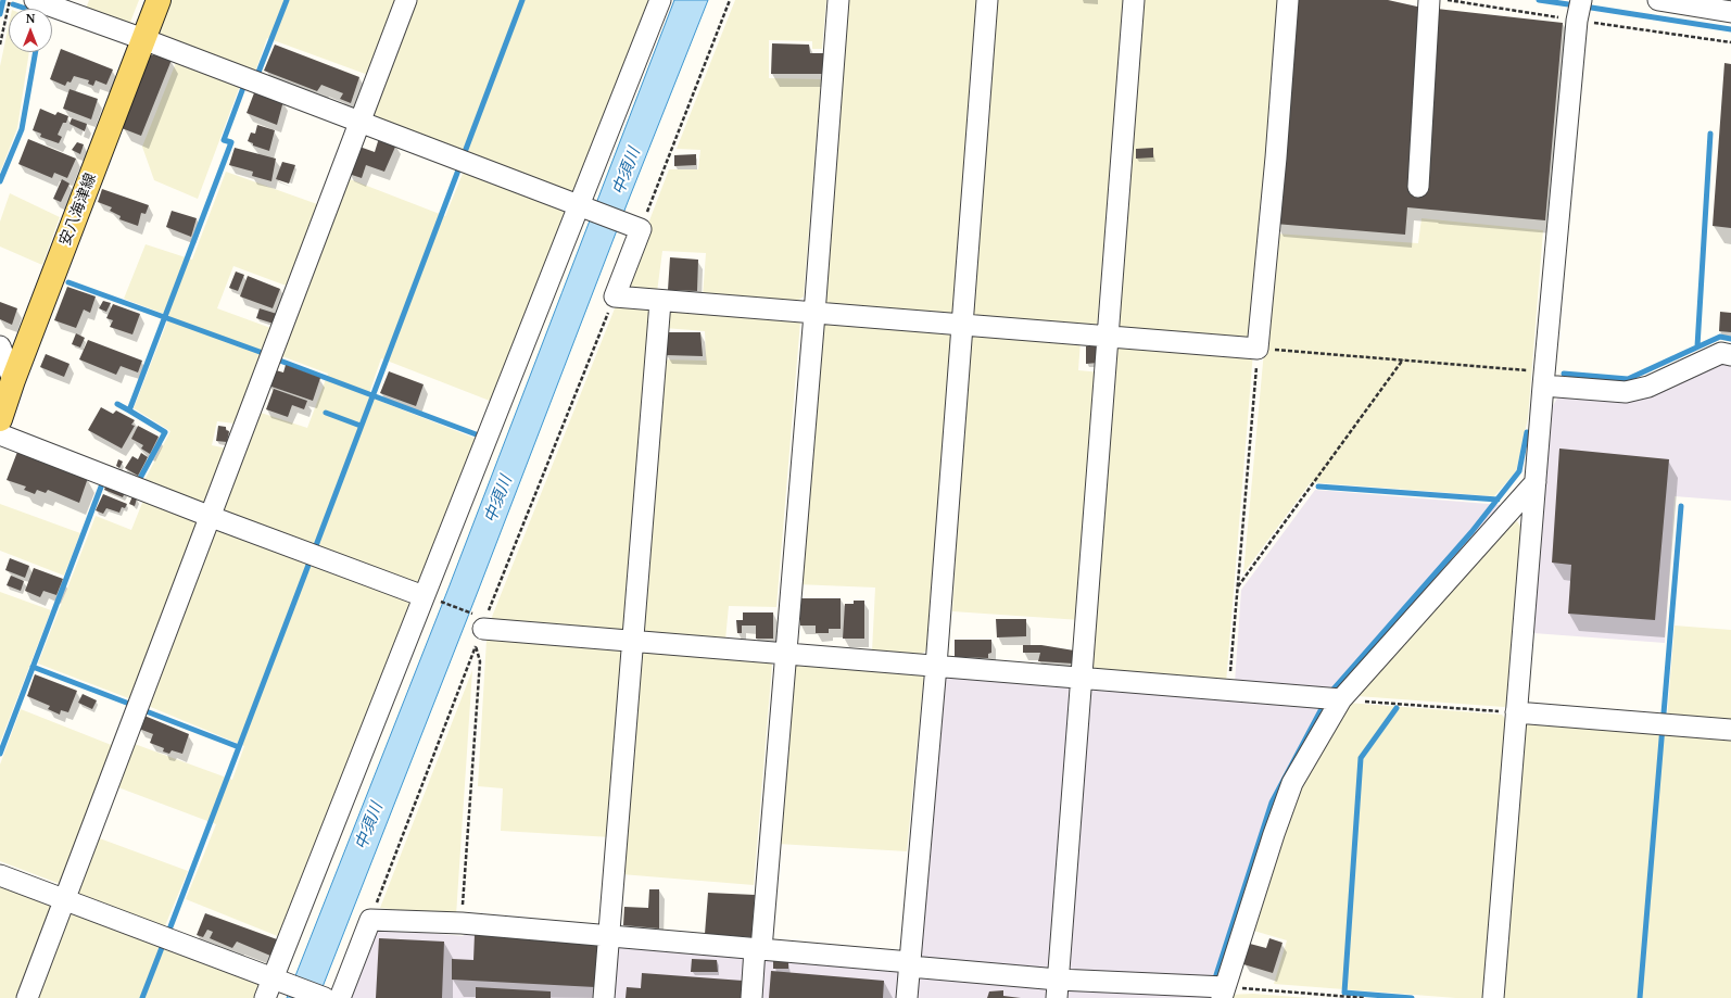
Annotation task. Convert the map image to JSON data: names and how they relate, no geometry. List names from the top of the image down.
{
  "streets": {
    "main road": ["安八海津線"]
  },
  "water": ["中須川"],
  "north": "top"
}
